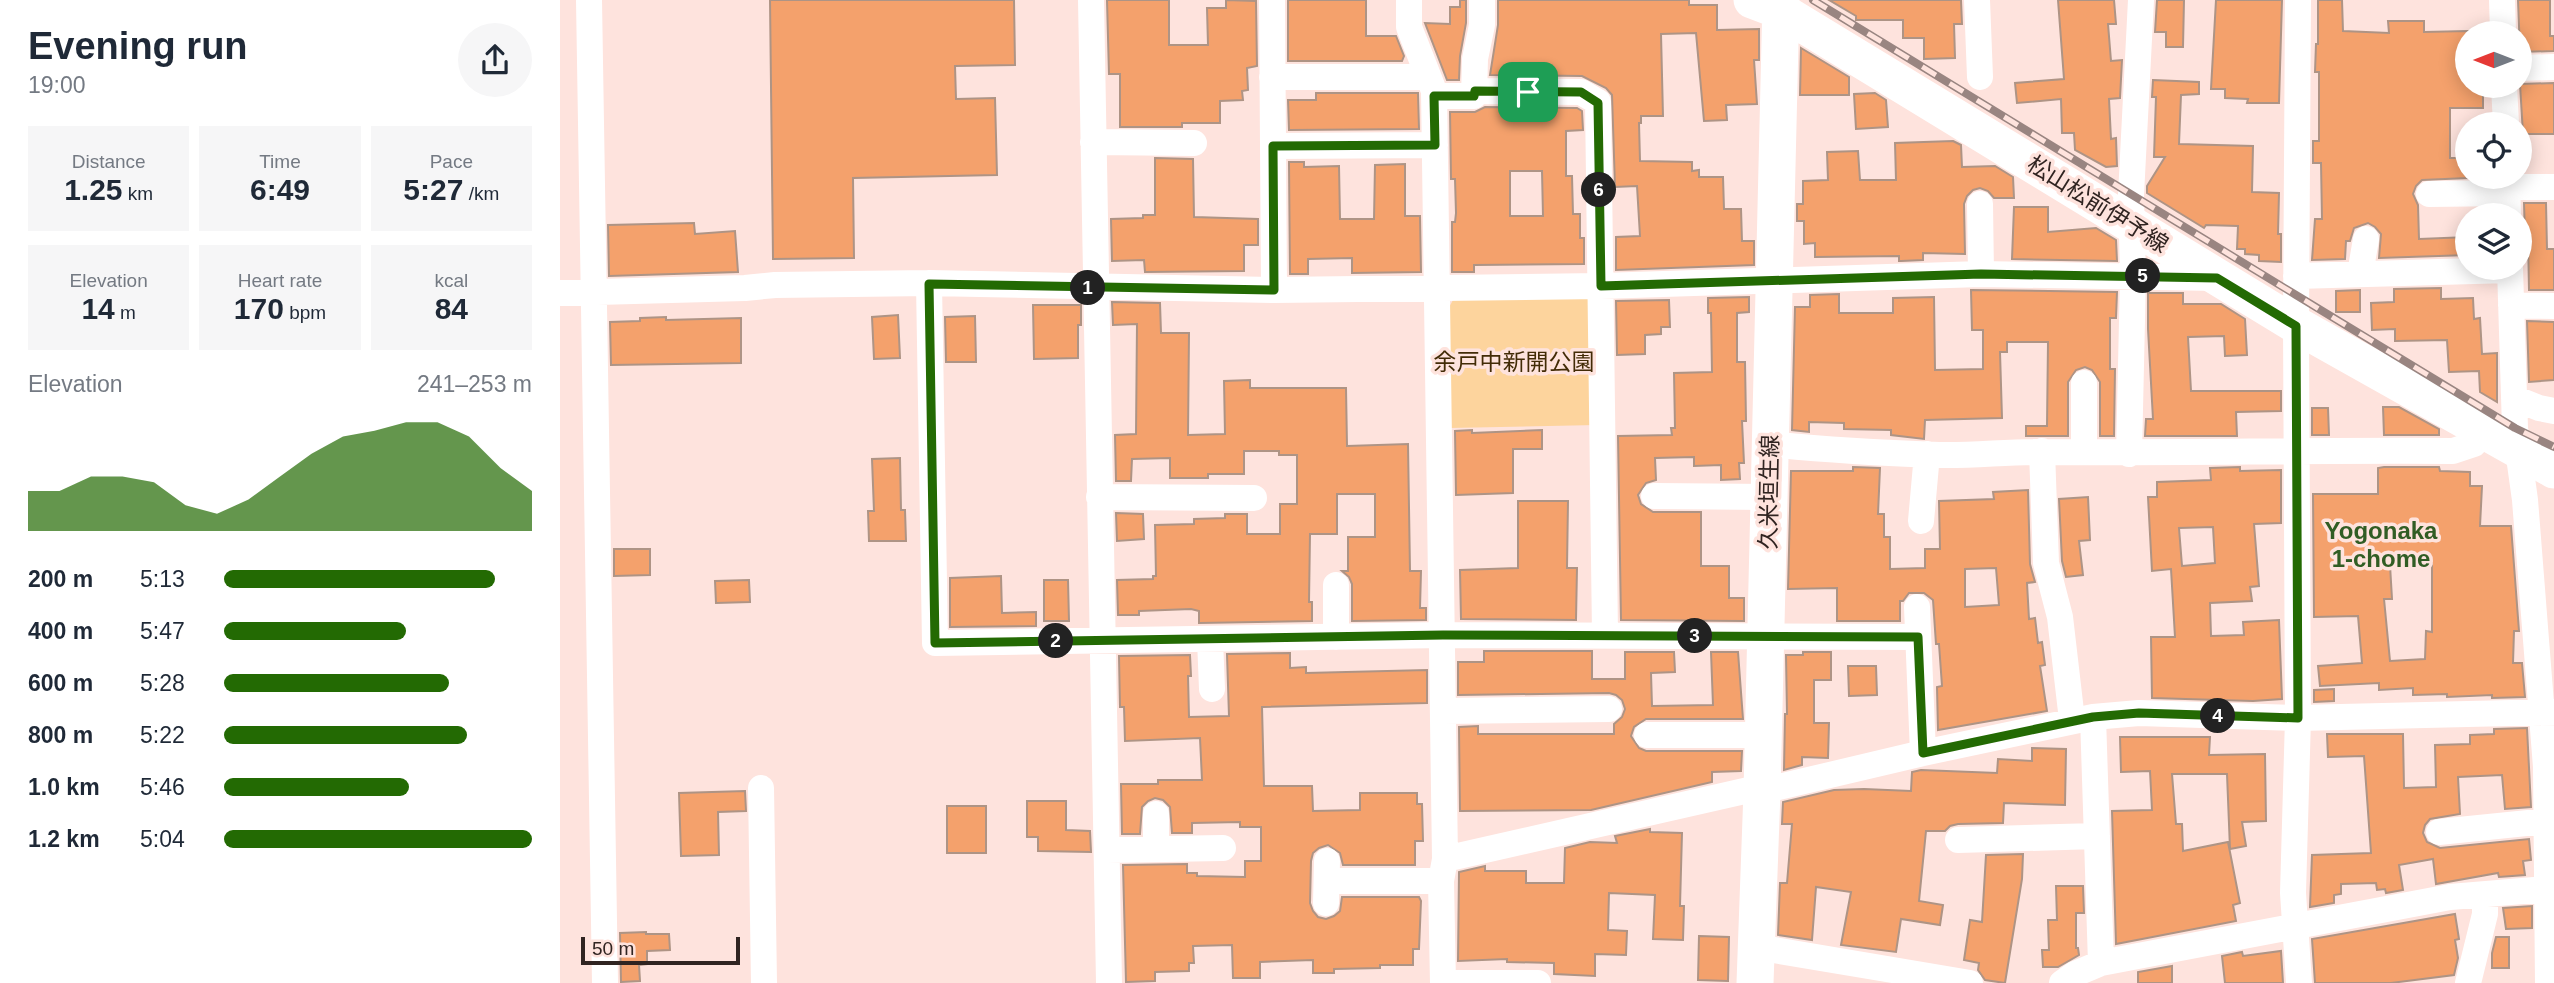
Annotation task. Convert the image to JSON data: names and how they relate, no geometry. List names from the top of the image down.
{
  "streets": {
    "main road": ["松山松前伊予線", "久米垣生線"]
  },
  "crossings": [
    ["松山松前伊予線", "久米垣生線"]
  ],
  "districts": ["Yogonaka 1-chome"],
  "parks": ["余戸中新開公園"],
  "scale_bar": "50 m",
  "north": "left",
  "page": {
    "heading": ["Evening run", "19:00"],
    "stats": [
      ["Distance", "1.25 km"],
      ["Time", "6:49"],
      ["Pace", "5:27 /km"],
      ["Elevation", "14 m"],
      ["Heart rate", "170 bpm"],
      ["kcal", "84"]
    ],
    "pins": [
      "6",
      "5",
      "1",
      "3",
      "2",
      "4"
    ],
    "chart": ["Elevation", "241–253 m"],
    "list": [
      {
        "name": "200 m",
        "note": "5:13"
      },
      {
        "name": "400 m",
        "note": "5:47"
      },
      {
        "name": "600 m",
        "note": "5:28"
      },
      {
        "name": "800 m",
        "note": "5:22"
      },
      {
        "name": "1.0 km",
        "note": "5:46"
      },
      {
        "name": "1.2 km",
        "note": "5:04"
      }
    ],
    "scale": "50 m"
  }
}
